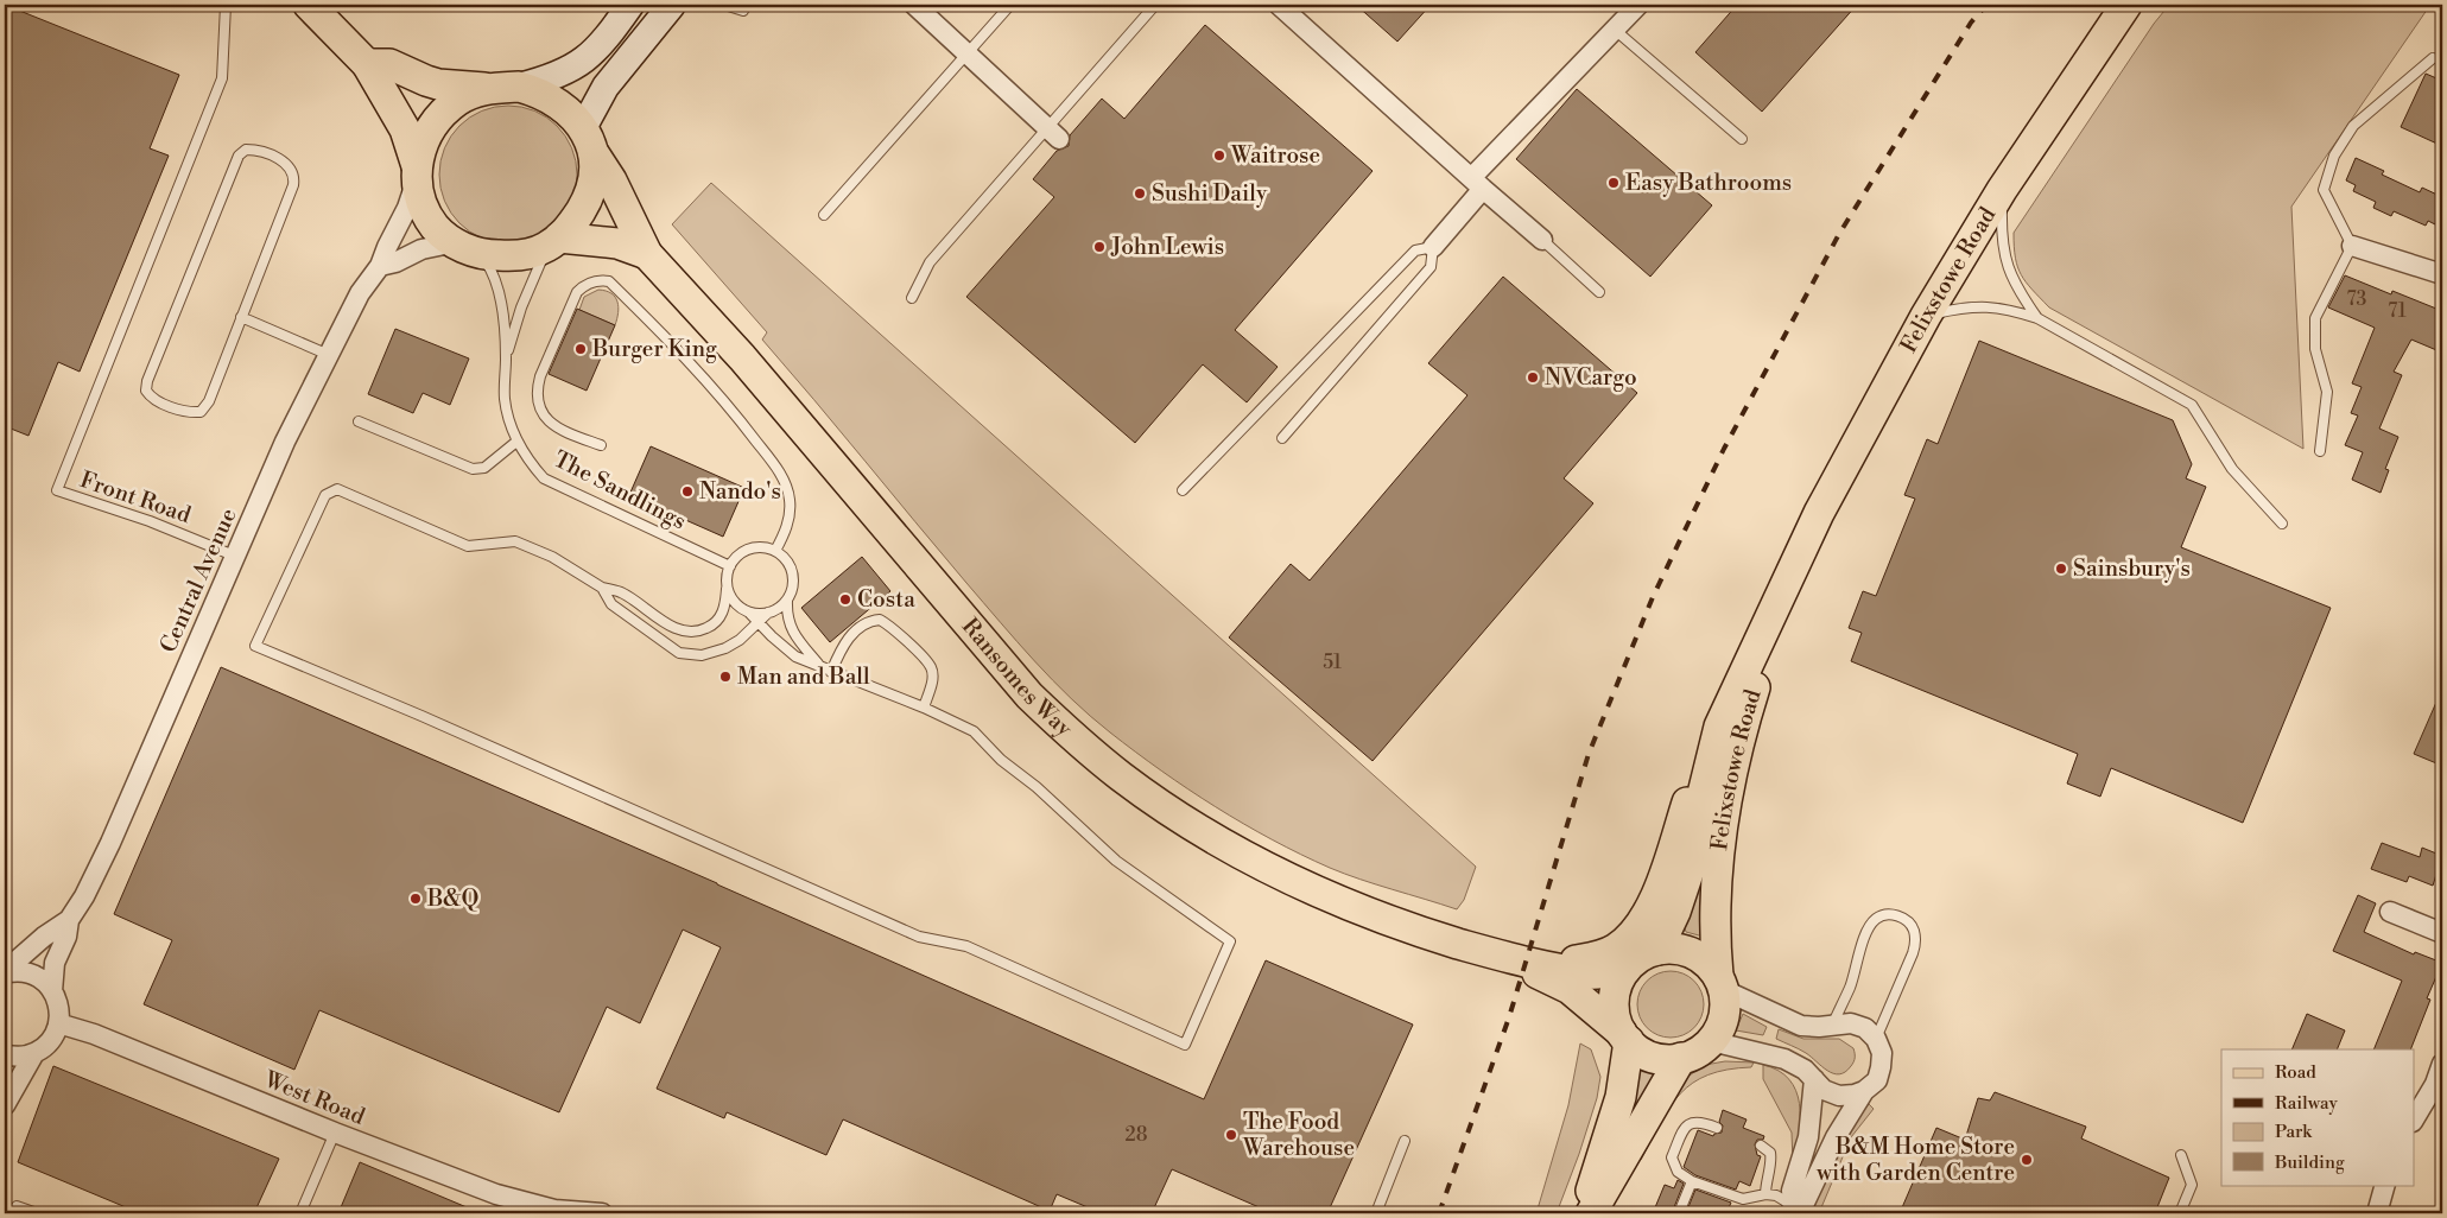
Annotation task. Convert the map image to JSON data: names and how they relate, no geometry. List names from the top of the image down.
{
  "streets": {
    "main road": ["Felixstowe Road", "Ransomes Way"],
    "street": ["Central Avenue", "West Road"],
    "lane": ["The Sandlings", "Front Road"]
  },
  "crossings": [
    ["Felixstowe Road", "Ransomes Way"],
    ["Front Road", "Central Avenue"],
    ["Central Avenue", "Ransomes Way"],
    ["Central Avenue", "West Road"]
  ],
  "places": [
    "Waitrose",
    "Easy Bathrooms",
    "Sushi Daily",
    "John Lewis",
    "Burger King",
    "NVCargo",
    "Nando's",
    "Sainsbury's",
    "Costa",
    "Man and Ball",
    "B&Q",
    "The Food Warehouse",
    "B&M Home Store with Garden Centre"
  ],
  "house_numbers": [
    "73",
    "71",
    "51",
    "28"
  ],
  "legend": [
    "Road",
    "Railway",
    "Park",
    "Building"
  ]
}
